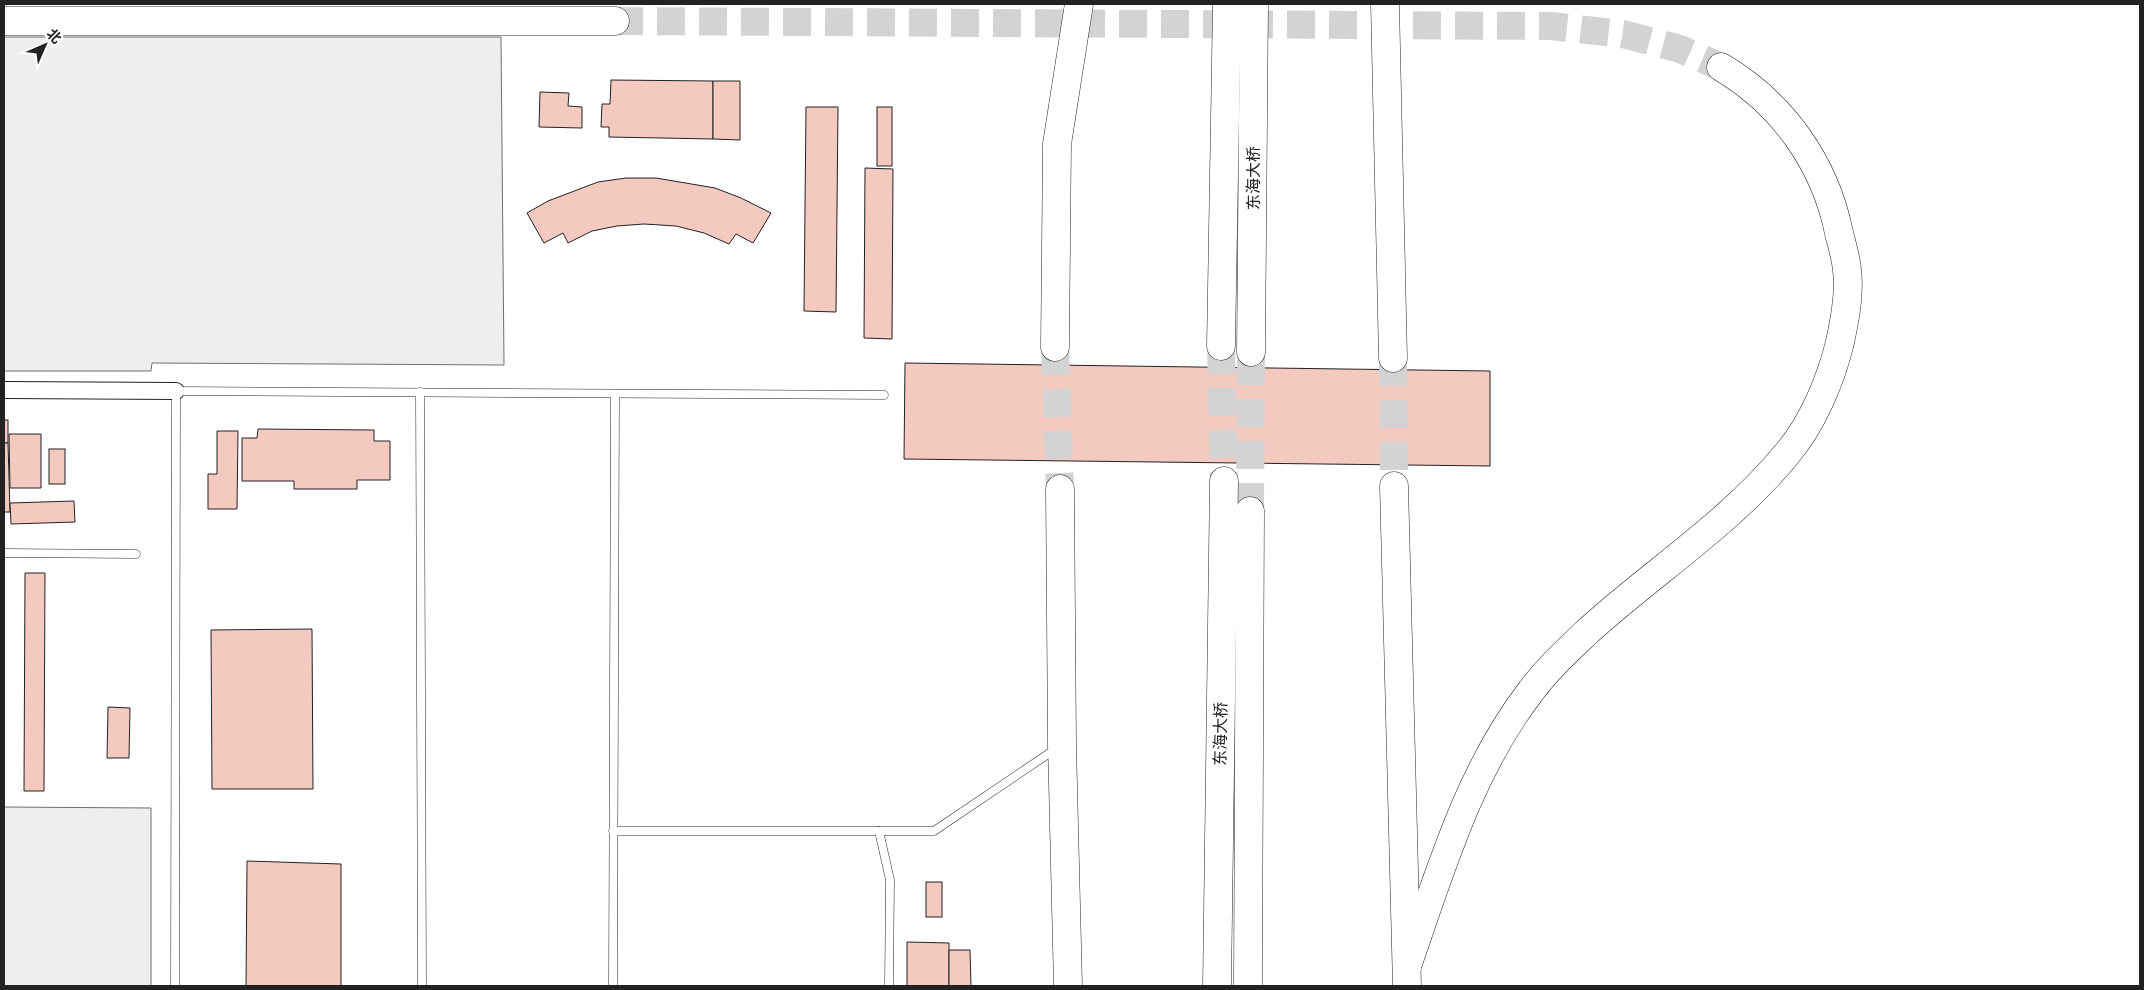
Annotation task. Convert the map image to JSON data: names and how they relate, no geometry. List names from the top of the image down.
{
  "streets": {
    "highway": ["东海大桥"]
  },
  "north": "top right"
}
